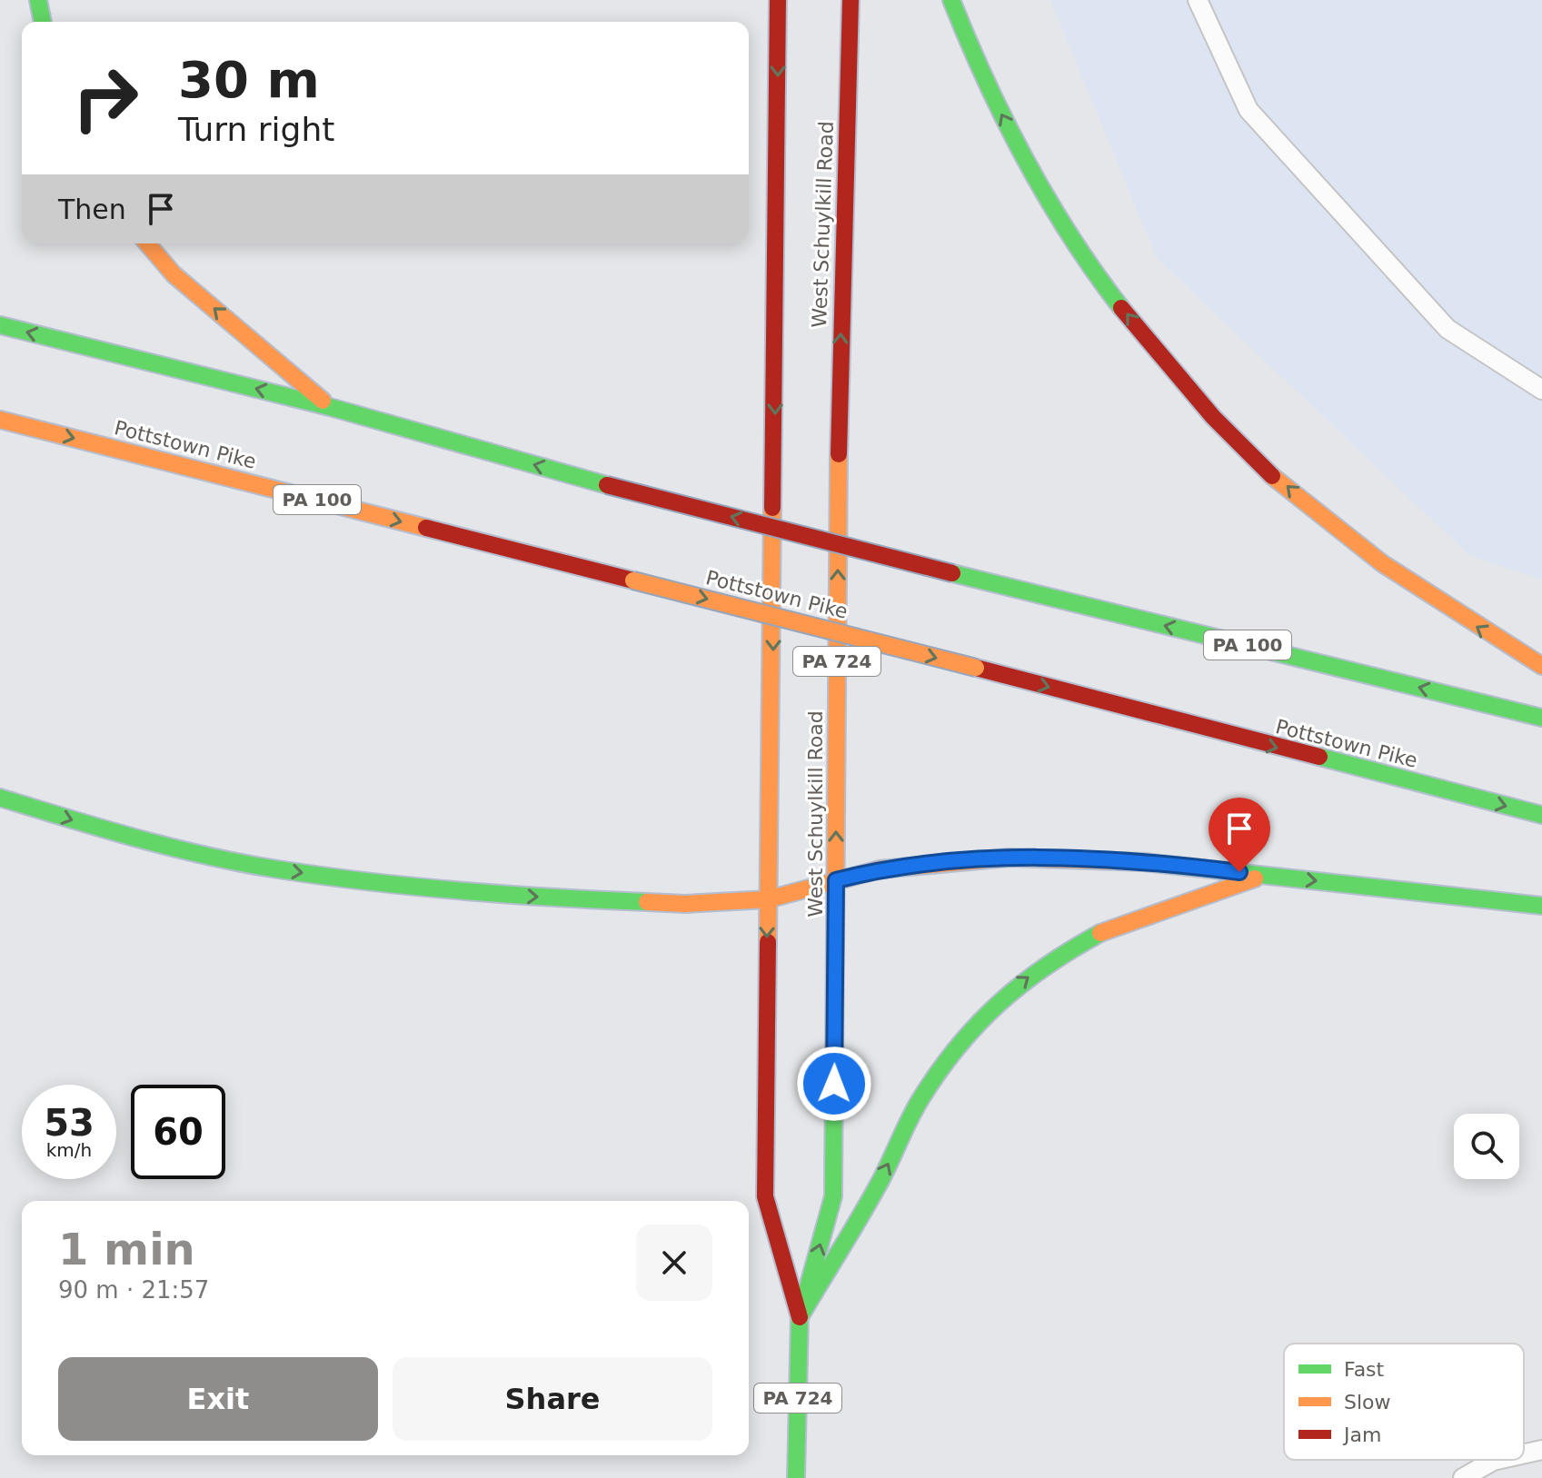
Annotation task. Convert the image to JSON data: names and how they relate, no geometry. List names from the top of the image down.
{
  "streets": {
    "main road": [
      "West Schuylkill Road",
      "Pottstown Pike",
      "PA 100",
      "PA 724"
    ]
  },
  "legend": ["Fast", "Slow", "Jam"],
  "page": {
    "turn": ["30 m", "Turn right"],
    "then": "Then",
    "speed": "53 km/h",
    "limit": "60",
    "heading": ["1 min", "90 m · 21:57"],
    "buttons": ["Exit", "Share"]
  }
}
